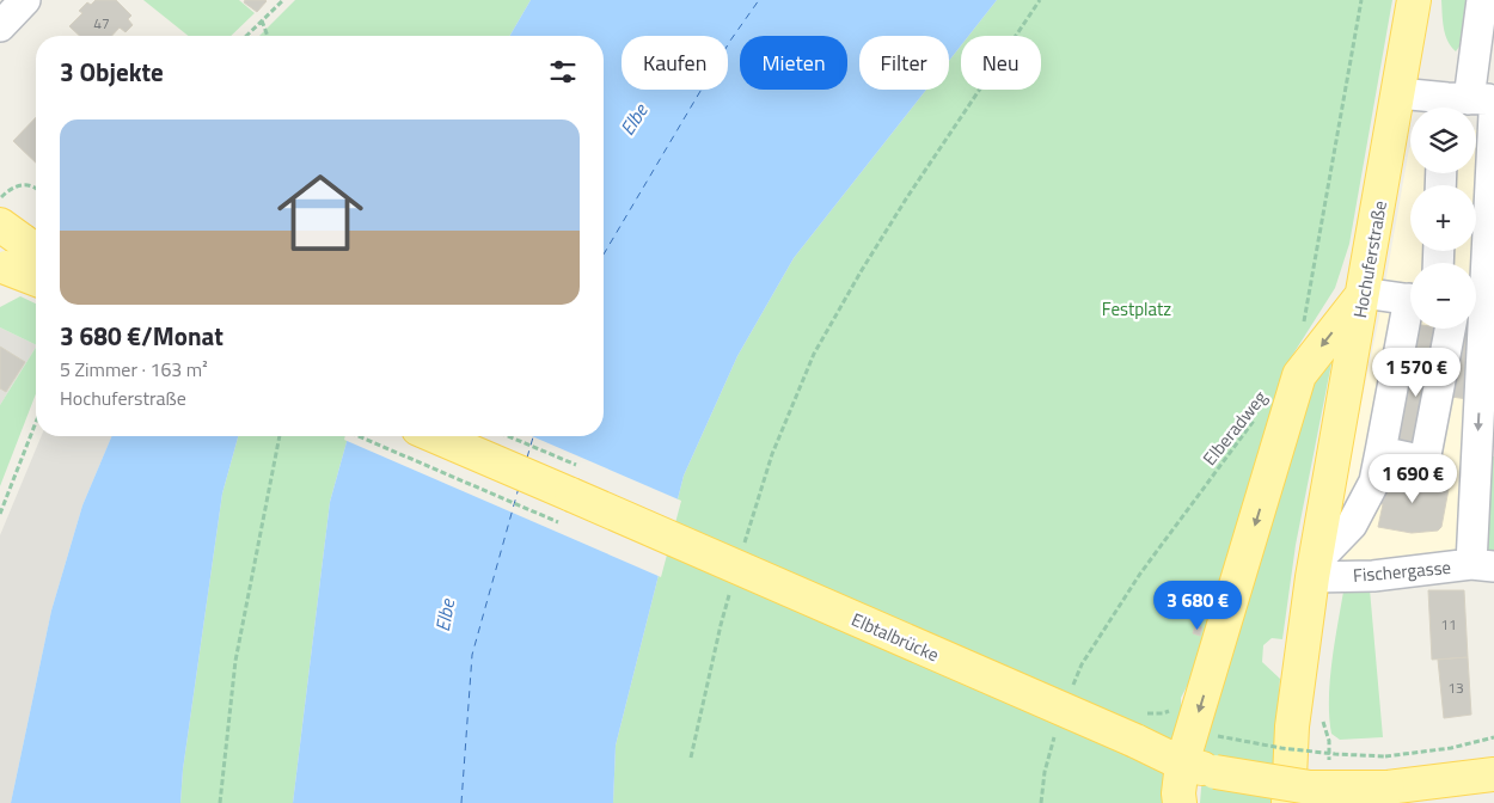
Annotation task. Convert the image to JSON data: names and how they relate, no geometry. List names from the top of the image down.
{
  "streets": {
    "main road": ["Hochuferstraße", "Elbtalbrücke"],
    "street": ["Fischergasse"],
    "path": ["Elberadweg"]
  },
  "crossings": [
    ["Hochuferstraße", "Fischergasse"]
  ],
  "one_way": ["Fischergasse"],
  "water": ["Elbe"],
  "parks": ["Festplatz"],
  "house_numbers": ["47", "11", "13"],
  "page": {
    "chip": [
      "Kaufen",
      "Mieten",
      "Filter",
      "Neu"
    ],
    "heading": "3 Objekte",
    "map_buttons": ["+", "−"],
    "list": [
      {
        "name": "3 680 €/Monat",
        "note": "5 Zimmer · 163 m² · Hochuferstraße"
      }
    ],
    "price": ["1 570 €", "1 690 €", "3 680 €"]
  }
}
